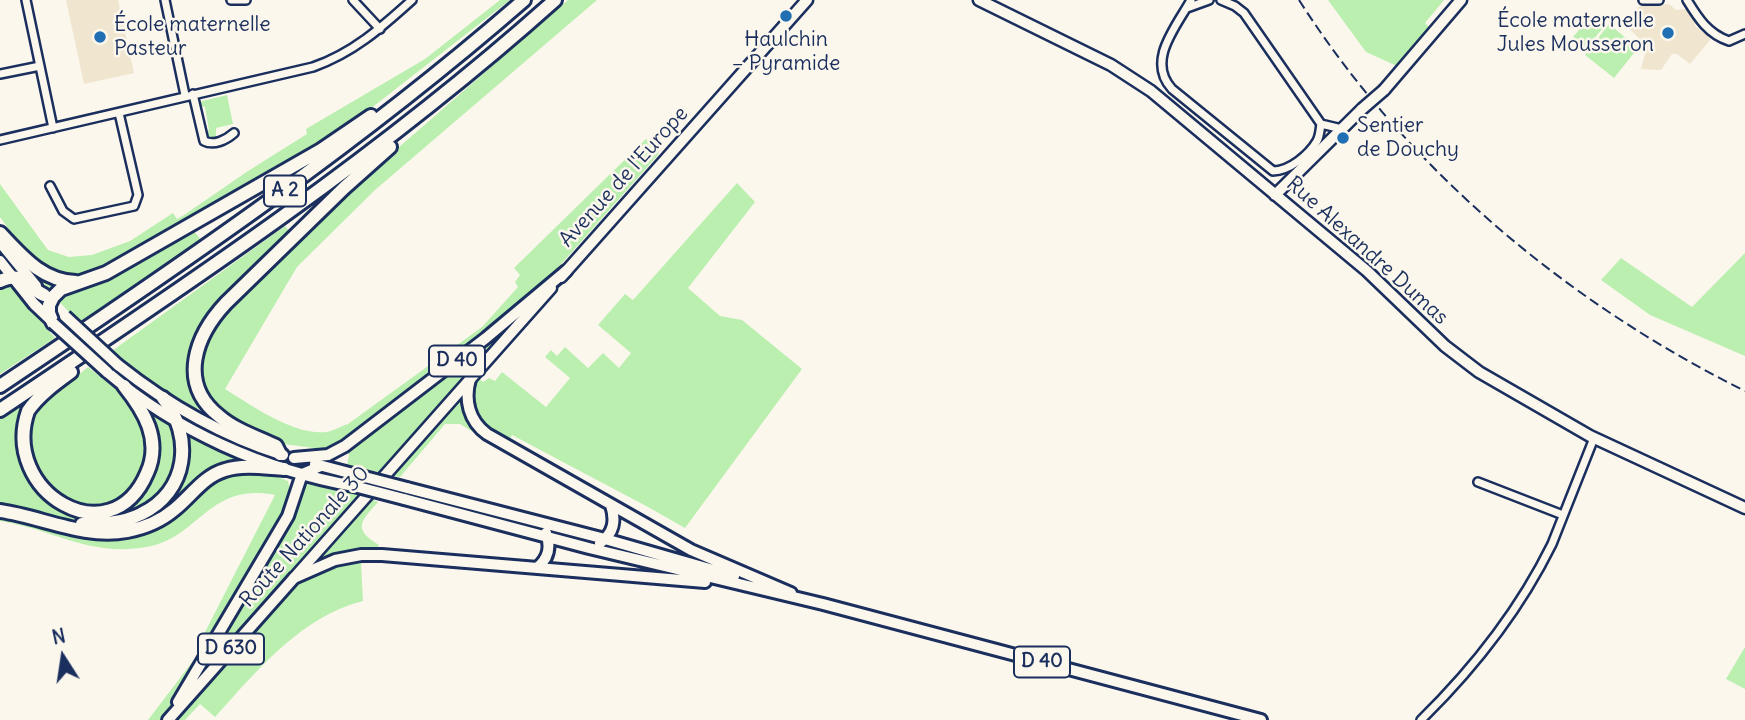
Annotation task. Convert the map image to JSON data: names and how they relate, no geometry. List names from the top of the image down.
{
  "streets": {
    "highway": ["A 2"],
    "main road": ["D 40", "Route Nationale 30", "D 630"],
    "street": ["Avenue de l'Europe", "Rue Alexandre Dumas"]
  },
  "crossings": [
    ["Avenue de l'Europe", "D 40"],
    ["Avenue de l'Europe", "Route Nationale 30"],
    ["D 40", "Route Nationale 30"]
  ],
  "places": [
    "Haulchin – Pyramide",
    "École maternelle Jules Mousseron",
    "École maternelle Pasteur",
    "Sentier de Douchy"
  ],
  "north": "top"
}
